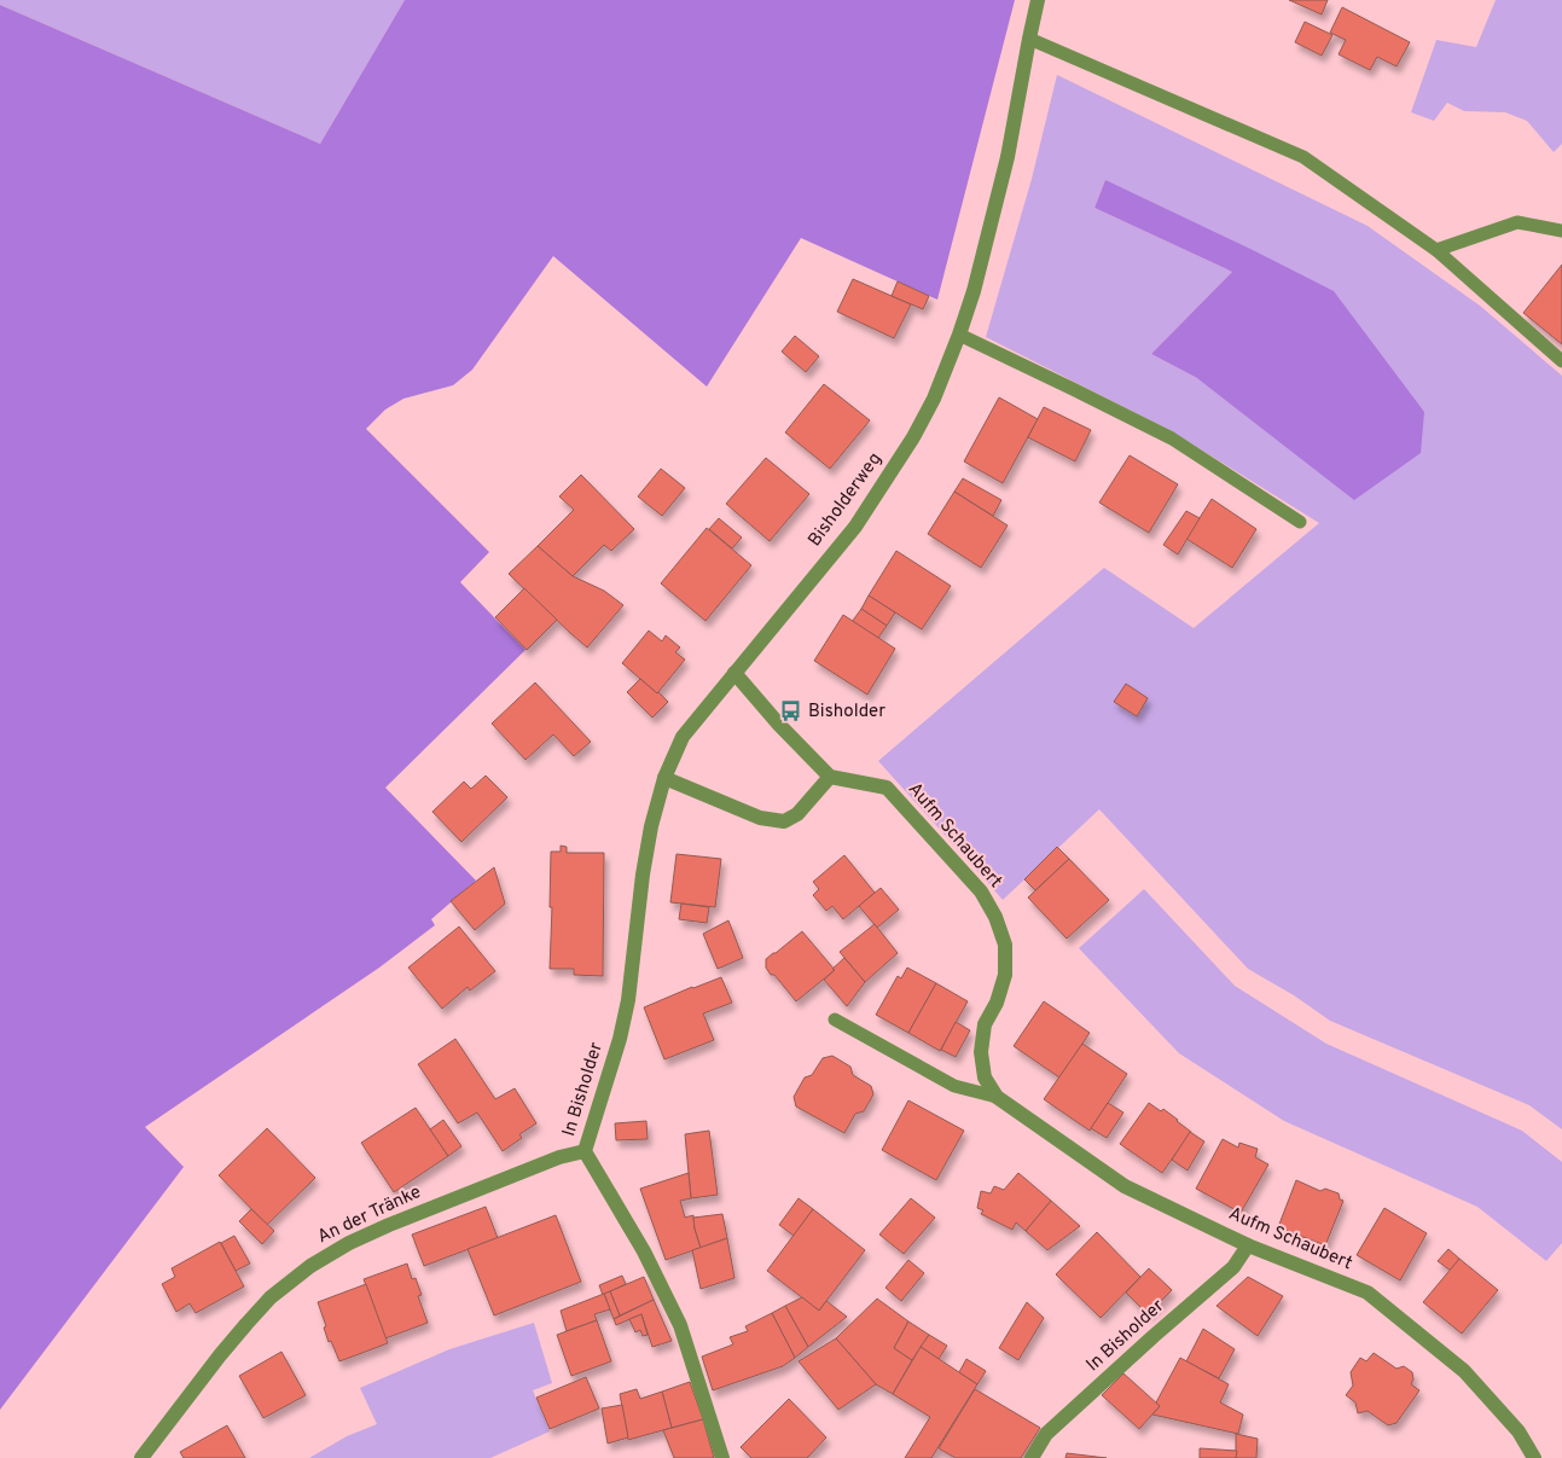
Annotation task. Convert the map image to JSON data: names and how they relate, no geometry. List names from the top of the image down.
{
  "streets": {
    "street": [
      "Bisholderweg",
      "Aufm Schaubert",
      "In Bisholder",
      "An der Tränke"
    ]
  },
  "crossings": [
    ["Bisholderweg", "In Bisholder"],
    ["Aufm Schaubert", "In Bisholder"],
    ["In Bisholder", "An der Tränke"]
  ],
  "places": {
    "bus stop": ["Bisholder"]
  }
}
